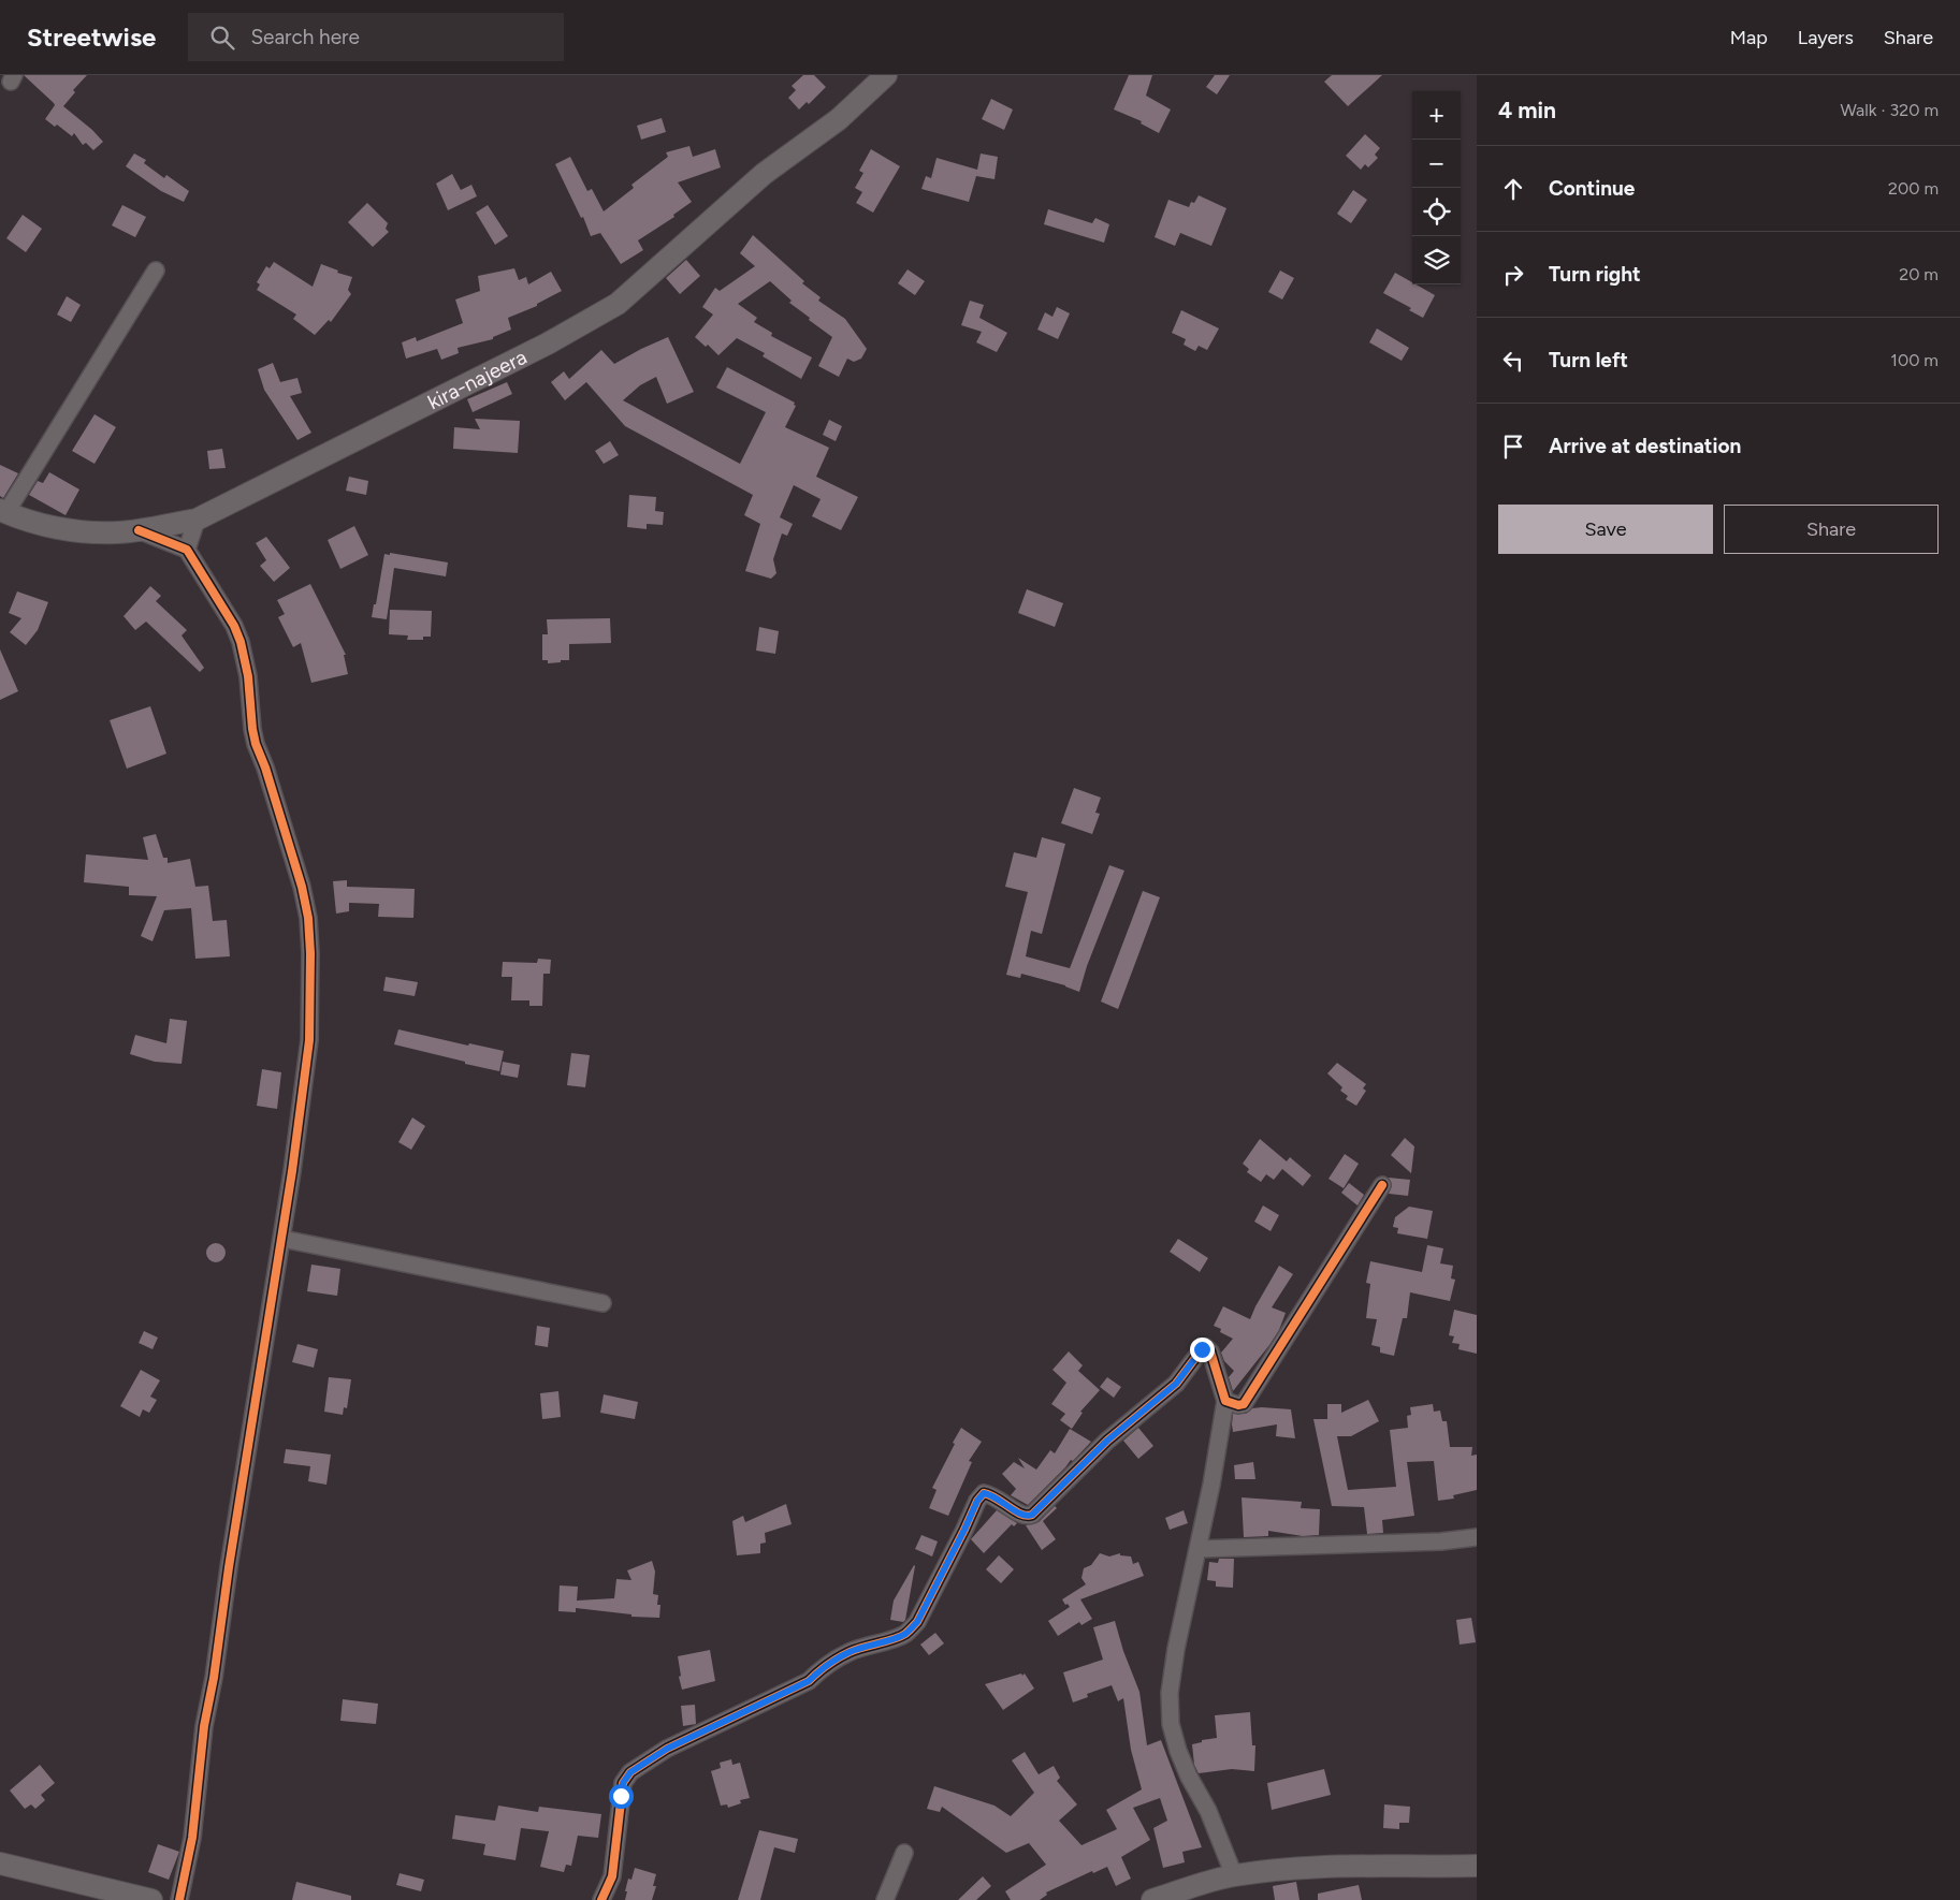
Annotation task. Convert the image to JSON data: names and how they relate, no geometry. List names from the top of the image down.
{
  "streets": {
    "street": ["kira-najeera"]
  },
  "page": {
    "header": "Streetwise",
    "search": "Search here",
    "nav": ["Map", "Layers", "Share"],
    "heading": ["4 min", "Walk · 320 m"],
    "map_buttons": ["+", "−"],
    "list": [
      ["Continue", "200 m"],
      ["Turn right", "20 m"],
      ["Turn left", "100 m"],
      "Arrive at destination"
    ],
    "buttons": ["Save", "Share"]
  }
}
